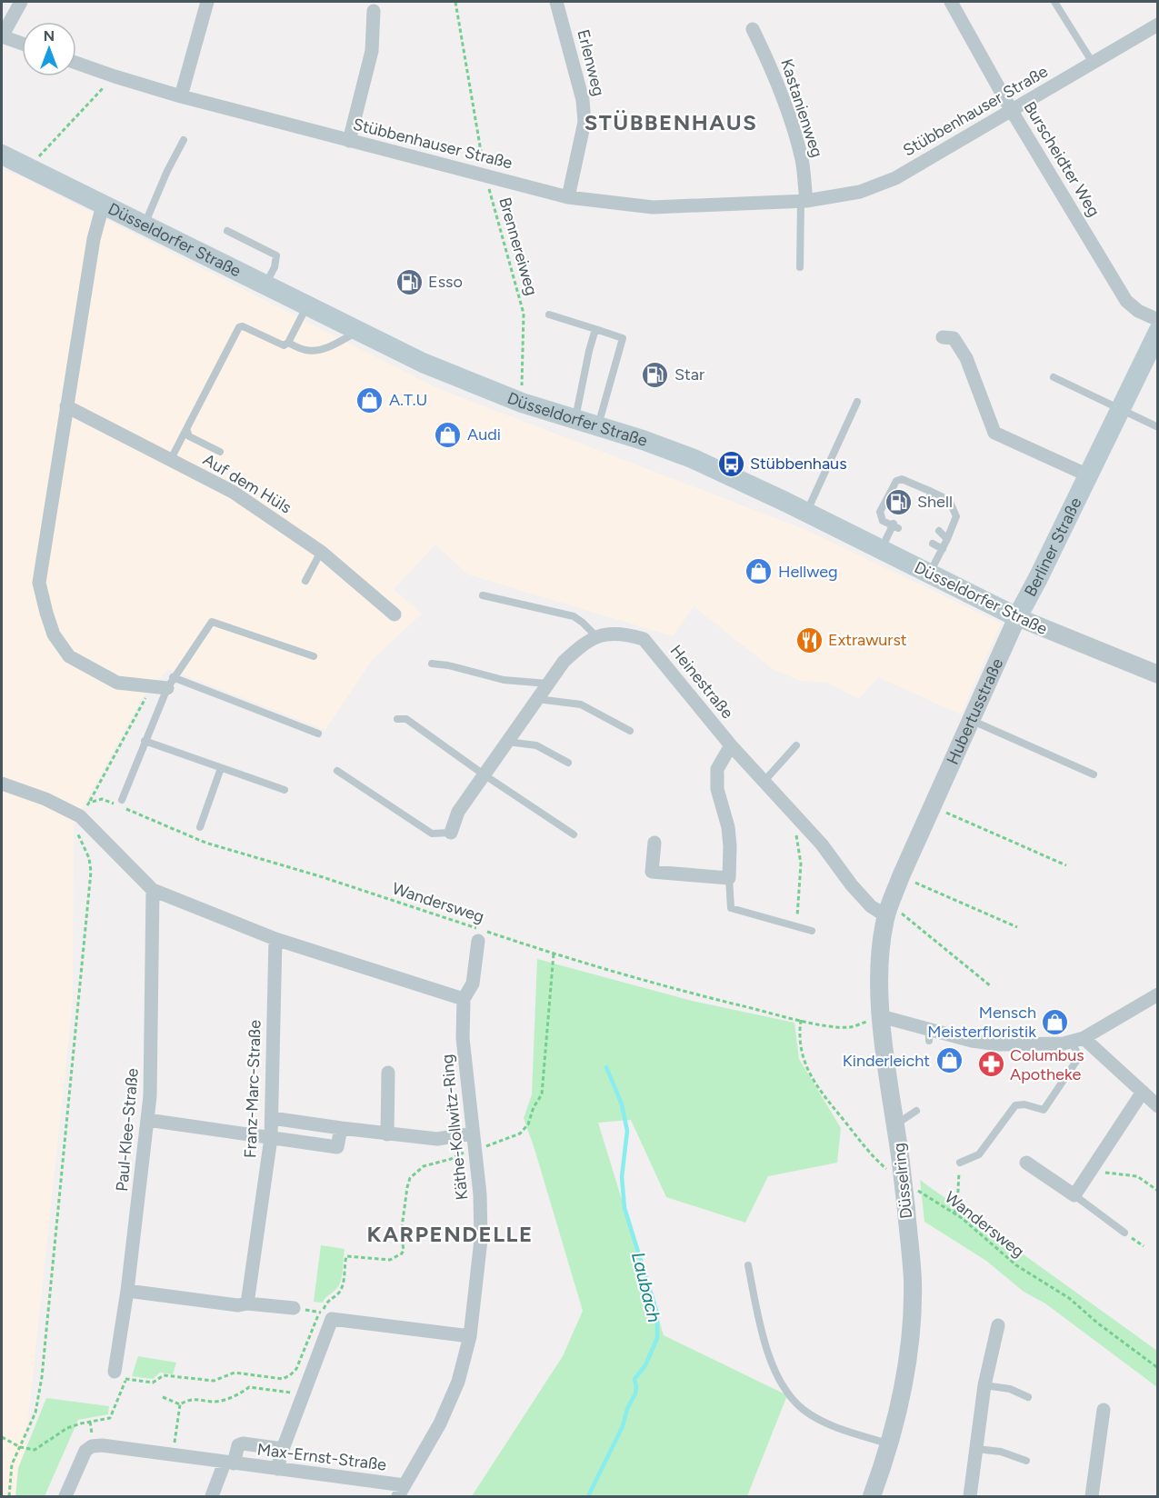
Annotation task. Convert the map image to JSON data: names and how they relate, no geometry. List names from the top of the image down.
{
  "streets": {
    "main road": ["Düsseldorfer Straße", "Berliner Straße"],
    "street": [
      "Erlenweg",
      "Kastanienweg",
      "Stübbenhauser Straße",
      "Burscheidter Weg",
      "Auf dem Hüls",
      "Heinestraße",
      "Hubertusstraße",
      "Franz-Marc-Straße",
      "Käthe-Kollwitz-Ring",
      "Paul-Klee-Straße",
      "Düsselring",
      "Max-Ernst-Straße"
    ],
    "path": ["Brennereiweg", "Wandersweg"]
  },
  "crossings": [
    ["Erlenweg", "Stübbenhauser Straße"],
    ["Kastanienweg", "Stübbenhauser Straße"],
    ["Stübbenhauser Straße", "Burscheidter Weg"],
    ["Stübbenhauser Straße", "Brennereiweg"],
    ["Düsseldorfer Straße", "Brennereiweg"],
    ["Düsseldorfer Straße", "Berliner Straße"],
    ["Düsseldorfer Straße", "Hubertusstraße"],
    ["Berliner Straße", "Hubertusstraße"],
    ["Heinestraße", "Hubertusstraße"],
    ["Heinestraße", "Düsselring"],
    ["Hubertusstraße", "Düsselring"],
    ["Wandersweg", "Käthe-Kollwitz-Ring"],
    ["Wandersweg", "Düsselring"],
    ["Käthe-Kollwitz-Ring", "Max-Ernst-Straße"]
  ],
  "districts": ["STÜBBENHAUS", "KARPENDELLE"],
  "water": ["Laubach"],
  "places": {
    "fuel station": ["Esso", "Star", "Shell"],
    "shop": [
      "A.T.U",
      "Audi",
      "Hellweg",
      "Mensch Meisterfloristik",
      "Kinderleicht"
    ],
    "bus stop": ["Stübbenhaus"],
    "restaurant": ["Extrawurst"],
    "pharmacy": ["Columbus Apotheke"]
  },
  "north": "top"
}
